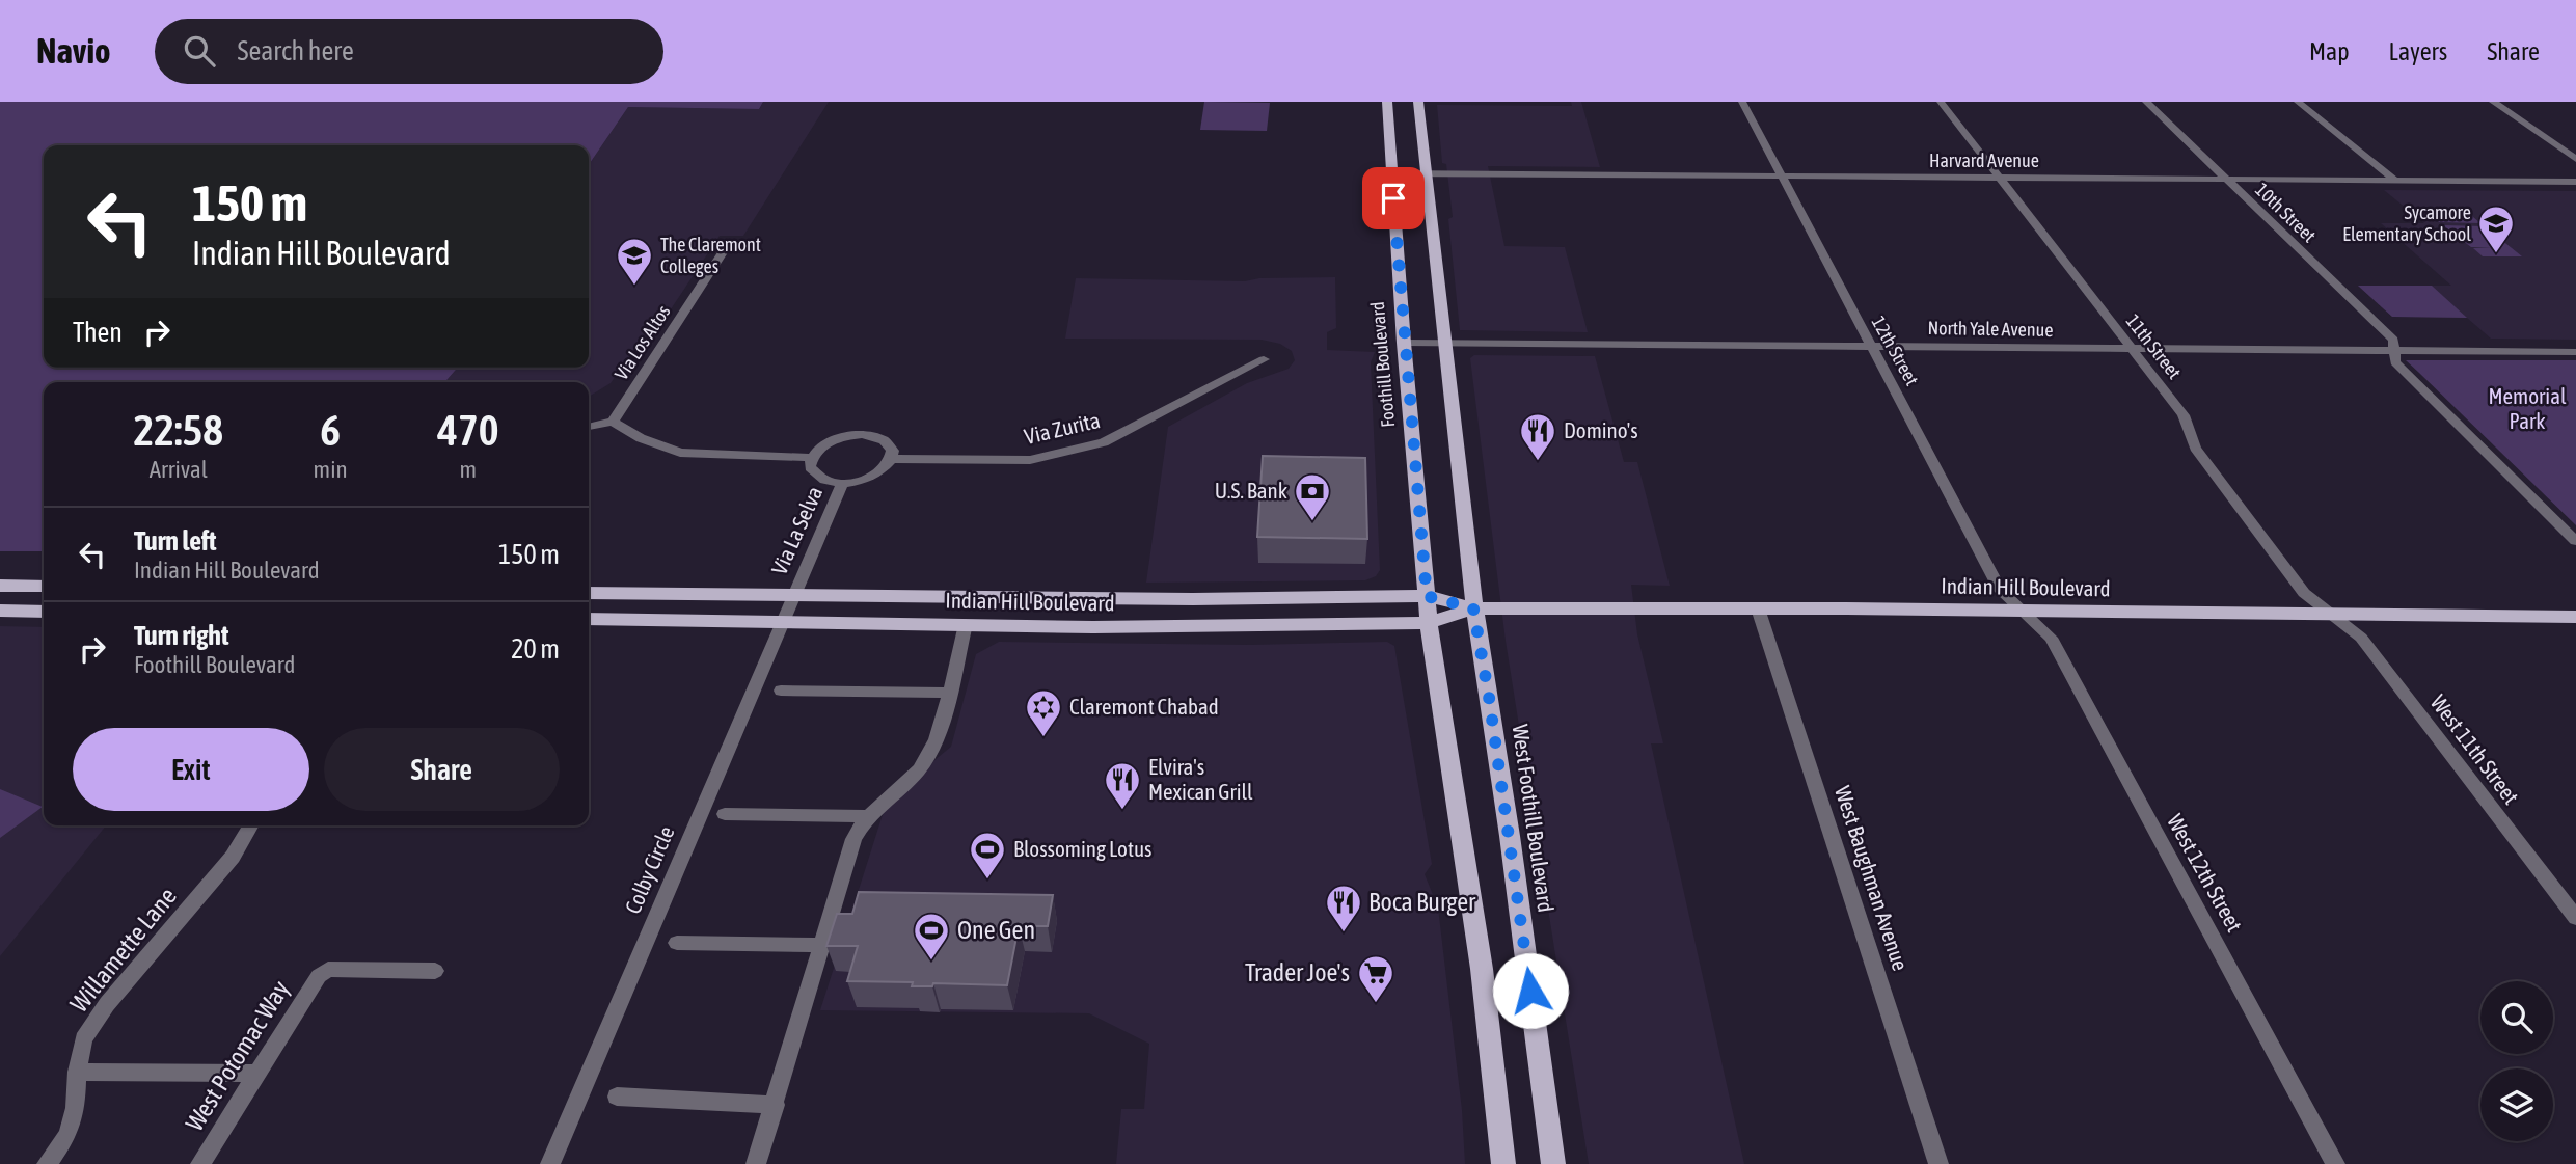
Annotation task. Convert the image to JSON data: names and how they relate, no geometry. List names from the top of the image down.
{
  "streets": {
    "main road": ["Foothill Boulevard", "Indian Hill Boulevard", "West Foothill Boulevard"],
    "street": [
      "Harvard Avenue",
      "10th Street",
      "North Yale Avenue",
      "Via Los Altos",
      "11th Street",
      "12th Street",
      "Via Zurita",
      "Via La Selva",
      "West 11th Street",
      "Colby Circle",
      "West 12th Street",
      "West Baughman Avenue",
      "Willamette Lane",
      "West Potomac Way"
    ]
  },
  "crossings": [
    ["Harvard Avenue", "10th Street"],
    ["Harvard Avenue", "11th Street"],
    ["Harvard Avenue", "12th Street"],
    ["Harvard Avenue", "Foothill Boulevard"],
    ["10th Street", "North Yale Avenue"],
    ["North Yale Avenue", "11th Street"],
    ["North Yale Avenue", "12th Street"],
    ["North Yale Avenue", "Foothill Boulevard"],
    ["11th Street", "Indian Hill Boulevard"],
    ["11th Street", "West 11th Street"],
    ["12th Street", "Indian Hill Boulevard"],
    ["12th Street", "West 12th Street"],
    ["Foothill Boulevard", "Indian Hill Boulevard"],
    ["Via La Selva", "Indian Hill Boulevard"],
    ["Via La Selva", "Colby Circle"],
    ["Indian Hill Boulevard", "West 11th Street"],
    ["Indian Hill Boulevard", "West Foothill Boulevard"],
    ["Indian Hill Boulevard", "Colby Circle"],
    ["Indian Hill Boulevard", "West 12th Street"],
    ["Indian Hill Boulevard", "West Baughman Avenue"]
  ],
  "parks": ["Memorial Park"],
  "places": {
    "school or university": ["Sycamore Elementary School", "The Claremont Colleges"],
    "restaurant": ["Domino's", "Elvira's Mexican Grill", "Boca Burger"],
    "bank": ["U.S. Bank"],
    "synagogue": ["Claremont Chabad"],
    "sports": ["Blossoming Lotus", "One Gen"],
    "supermarket": ["Trader Joe's"]
  },
  "page": {
    "header": "Navio",
    "search": "Search here",
    "nav": ["Map", "Layers", "Share"],
    "turn": ["150 m", "Indian Hill Boulevard"],
    "then": "Then",
    "eta": [
      "22:58",
      "Arrival",
      "6",
      "min",
      "470",
      "m"
    ],
    "list": [
      {
        "name": "Turn left",
        "note": "Indian Hill Boulevard",
        "value": "150 m"
      },
      {
        "name": "Turn right",
        "note": "Foothill Boulevard",
        "value": "20 m"
      }
    ],
    "buttons": ["Exit", "Share"]
  }
}
